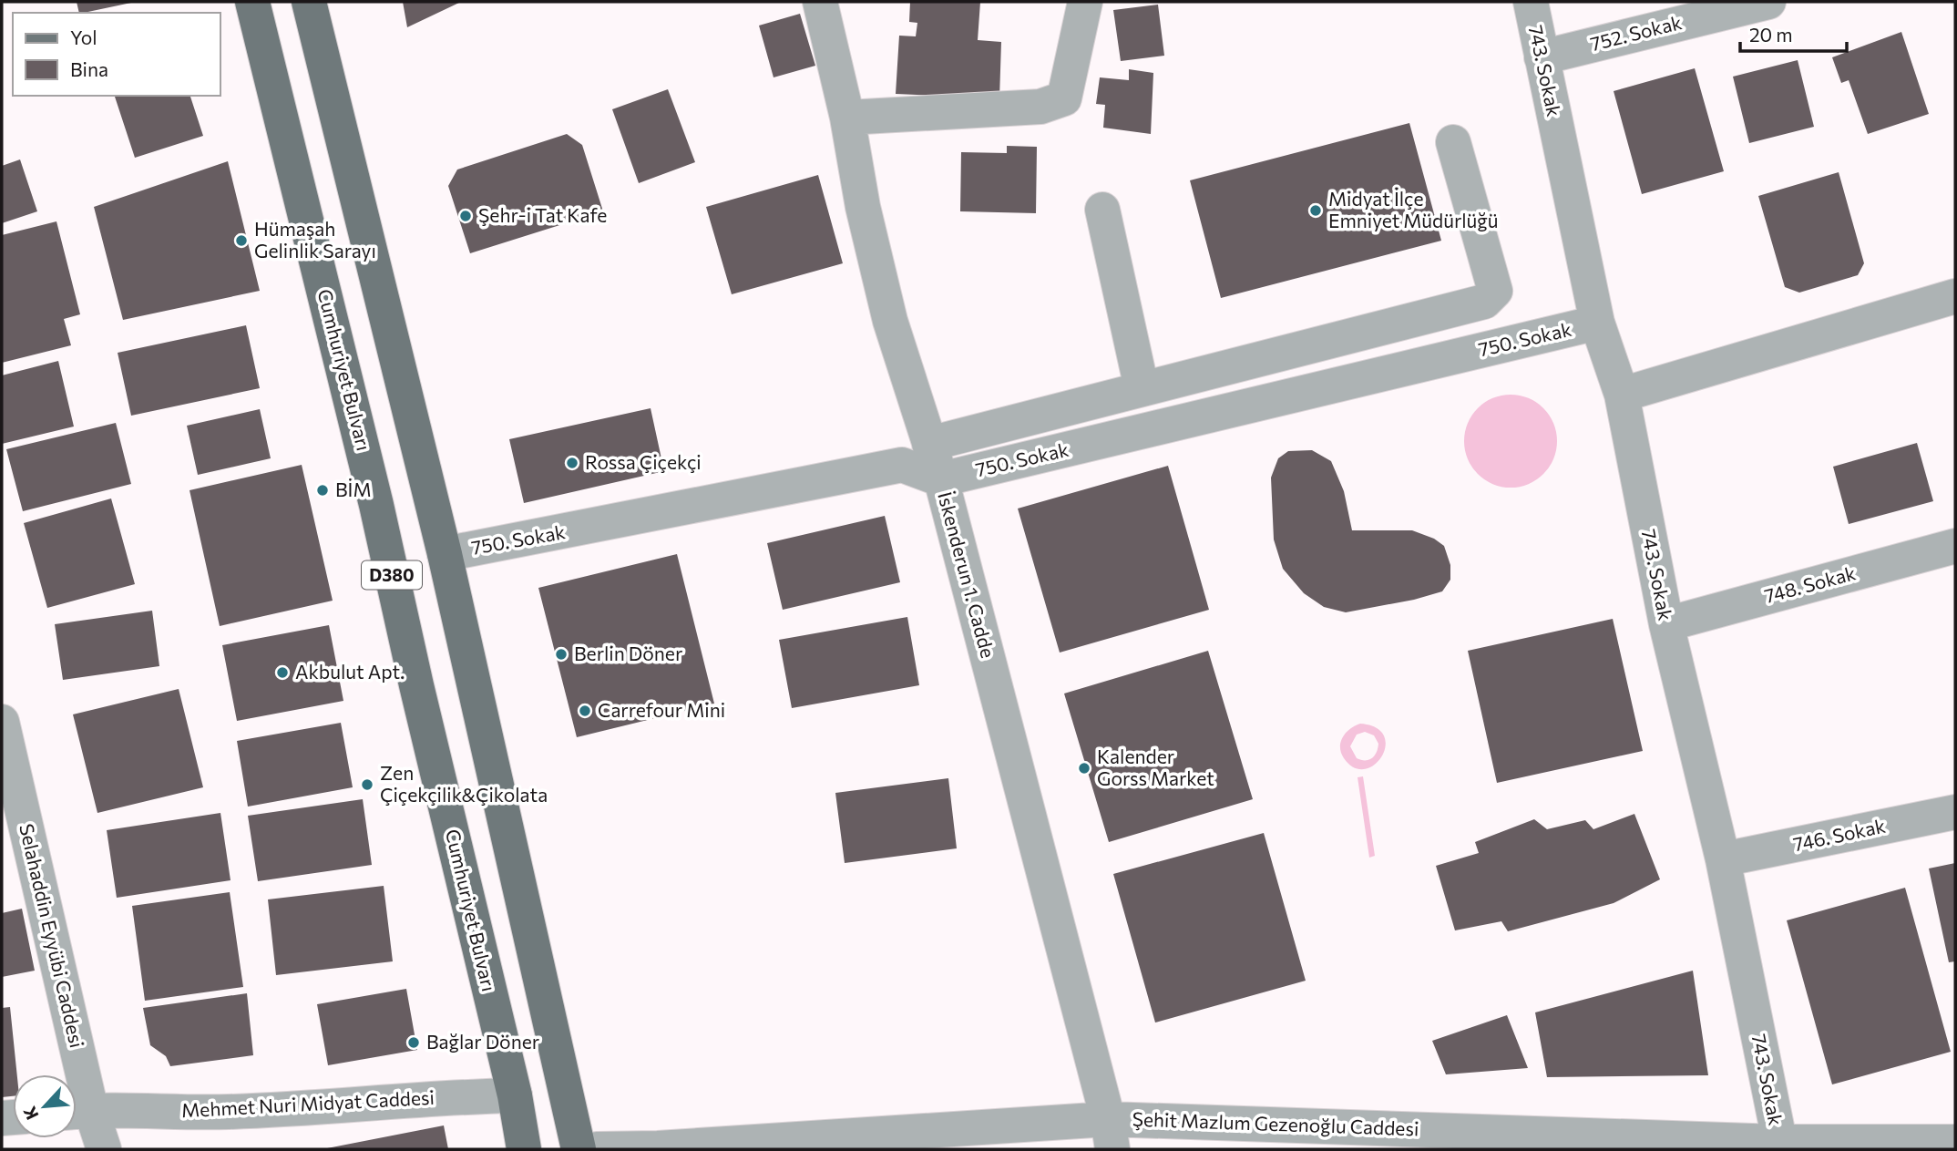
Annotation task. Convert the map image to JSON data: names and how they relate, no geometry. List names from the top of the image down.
{
  "streets": {
    "main road": ["Cumhuriyet Bulvarı", "D380"],
    "street": [
      "752. Sokak",
      "743. Sokak",
      "750. Sokak",
      "İskenderun 1. Cadde",
      "748. Sokak",
      "746. Sokak",
      "Selahaddin Eyyübi Caddesi",
      "Mehmet Nuri Midyat Caddesi",
      "Şehit Mazlum Gezenoğlu Caddesi"
    ]
  },
  "crossings": [
    ["752. Sokak", "743. Sokak"],
    ["743. Sokak", "750. Sokak"],
    ["743. Sokak", "748. Sokak"],
    ["743. Sokak", "746. Sokak"],
    ["743. Sokak", "Şehit Mazlum Gezenoğlu Caddesi"],
    ["750. Sokak", "D380"],
    ["750. Sokak", "İskenderun 1. Cadde"],
    ["Cumhuriyet Bulvarı", "Mehmet Nuri Midyat Caddesi"],
    ["İskenderun 1. Cadde", "Şehit Mazlum Gezenoğlu Caddesi"],
    ["Selahaddin Eyyübi Caddesi", "Mehmet Nuri Midyat Caddesi"]
  ],
  "places": [
    "Midyat İlçe Emniyet Müdürlüğü",
    "Şehr-i Tat Kafe",
    "Hümaşah Gelinlik Sarayı",
    "Rossa Çiçekçi",
    "BİM",
    "Berlin Döner",
    "Akbulut Apt.",
    "Carrefour Mini",
    "Kalender Gorss Market",
    "Zen Çiçekçilik&Çikolata",
    "Bağlar Döner"
  ],
  "legend": ["Yol", "Bina"],
  "scale_bar": "20 m",
  "north": "bottom left"
}
